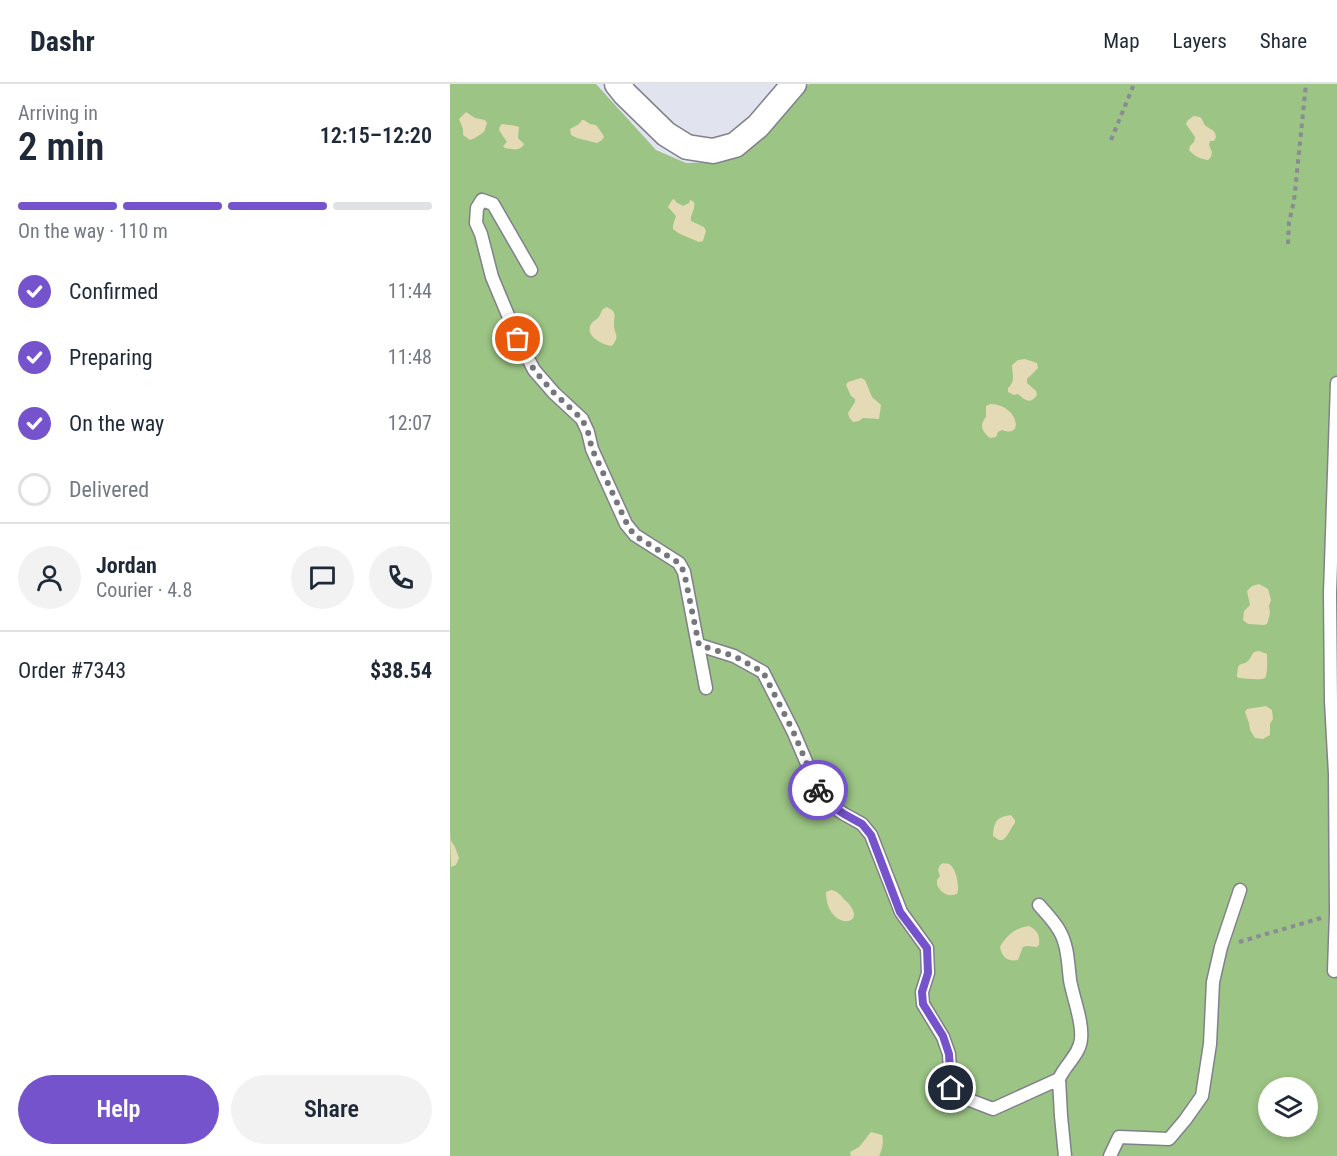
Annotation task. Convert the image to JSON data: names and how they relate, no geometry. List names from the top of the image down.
{
  "page": {
    "header": "Dashr",
    "nav": ["Map", "Layers", "Share"],
    "heading": ["2 min", "Arriving in", "12:15–12:20"],
    "panel": [
      "Jordan",
      "Courier · 4.8",
      "Order #7343",
      "$38.54"
    ],
    "bar": "On the way · 110 m",
    "list": [
      ["Confirmed", "11:44"],
      ["Preparing", "11:48"],
      ["On the way", "12:07"],
      "Delivered"
    ],
    "buttons": ["Help", "Share"]
  }
}
